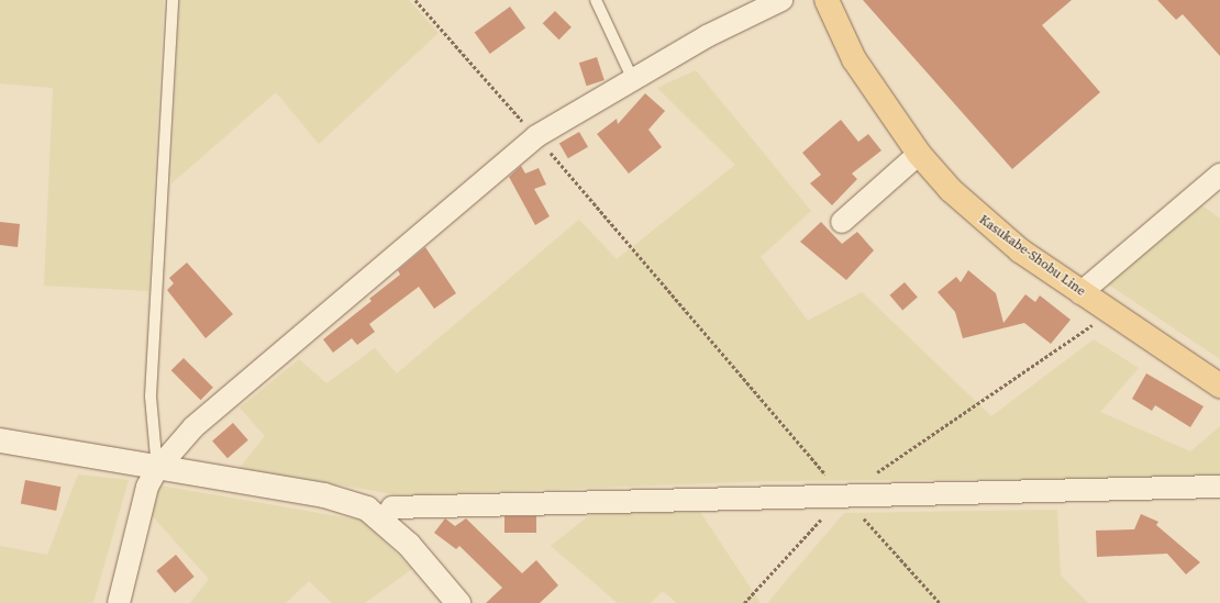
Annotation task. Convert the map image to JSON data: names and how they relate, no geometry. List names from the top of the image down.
{
  "streets": {
    "main road": ["Kasukabe-Shobu Line"]
  }
}
